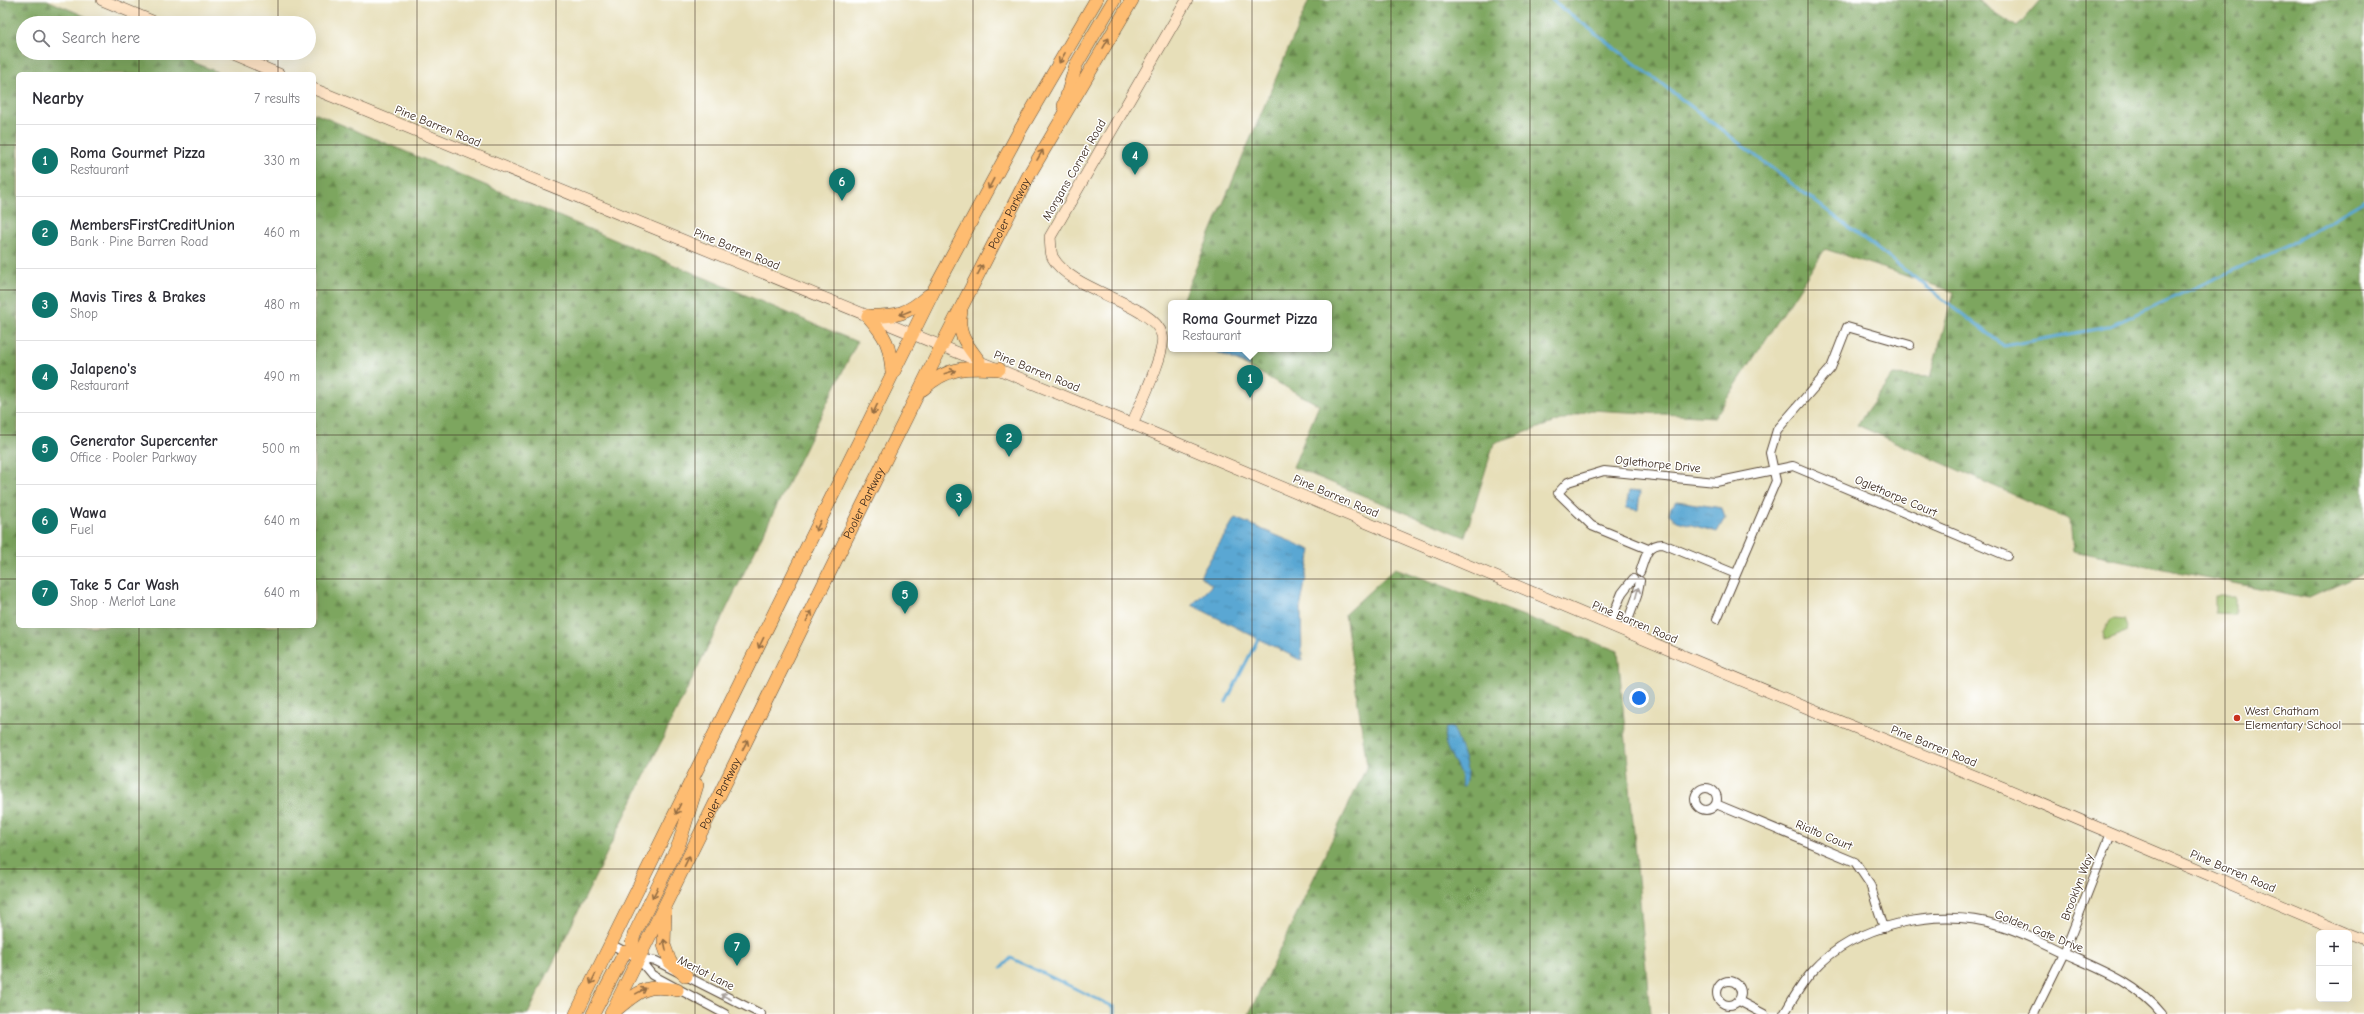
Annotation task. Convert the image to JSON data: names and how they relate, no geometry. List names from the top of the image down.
{
  "streets": {
    "main road": ["Pine Barren Road", "Morgans Corner Road", "Pooler Parkway"],
    "street": [
      "Oglethorpe Drive",
      "Oglethorpe Court",
      "Rialto Court",
      "Brooklyn Way",
      "Golden Gate Drive",
      "Merlot Lane"
    ]
  },
  "crossings": [
    ["Pine Barren Road", "Morgans Corner Road"],
    ["Pine Barren Road", "Pooler Parkway"],
    ["Pine Barren Road", "Brooklyn Way"],
    ["Pooler Parkway", "Merlot Lane"],
    ["Oglethorpe Drive", "Oglethorpe Court"],
    ["Rialto Court", "Golden Gate Drive"],
    ["Brooklyn Way", "Golden Gate Drive"]
  ],
  "places": ["West Chatham Elementary School"],
  "page": {
    "search": "Search here",
    "heading": ["Nearby", "7 results"],
    "list": [
      {
        "mark": "1",
        "name": "Roma Gourmet Pizza",
        "note": "Restaurant",
        "value": "330 m"
      },
      {
        "mark": "2",
        "name": "MembersFirstCreditUnion",
        "note": "Bank · Pine Barren Road",
        "value": "460 m"
      },
      {
        "mark": "3",
        "name": "Mavis Tires & Brakes",
        "note": "Shop",
        "value": "480 m"
      },
      {
        "mark": "4",
        "name": "Jalapeno's",
        "note": "Restaurant",
        "value": "490 m"
      },
      {
        "mark": "5",
        "name": "Generator Supercenter",
        "note": "Office · Pooler Parkway",
        "value": "500 m"
      },
      {
        "mark": "6",
        "name": "Wawa",
        "note": "Fuel",
        "value": "640 m"
      },
      {
        "mark": "7",
        "name": "Take 5 Car Wash",
        "note": "Shop · Merlot Lane",
        "value": "640 m"
      }
    ],
    "pins": [
      "4",
      "6",
      "1",
      "2",
      "3",
      "5",
      "7"
    ],
    "popup": ["Roma Gourmet Pizza", "Restaurant"],
    "map_buttons": ["+", "−"]
  }
}
